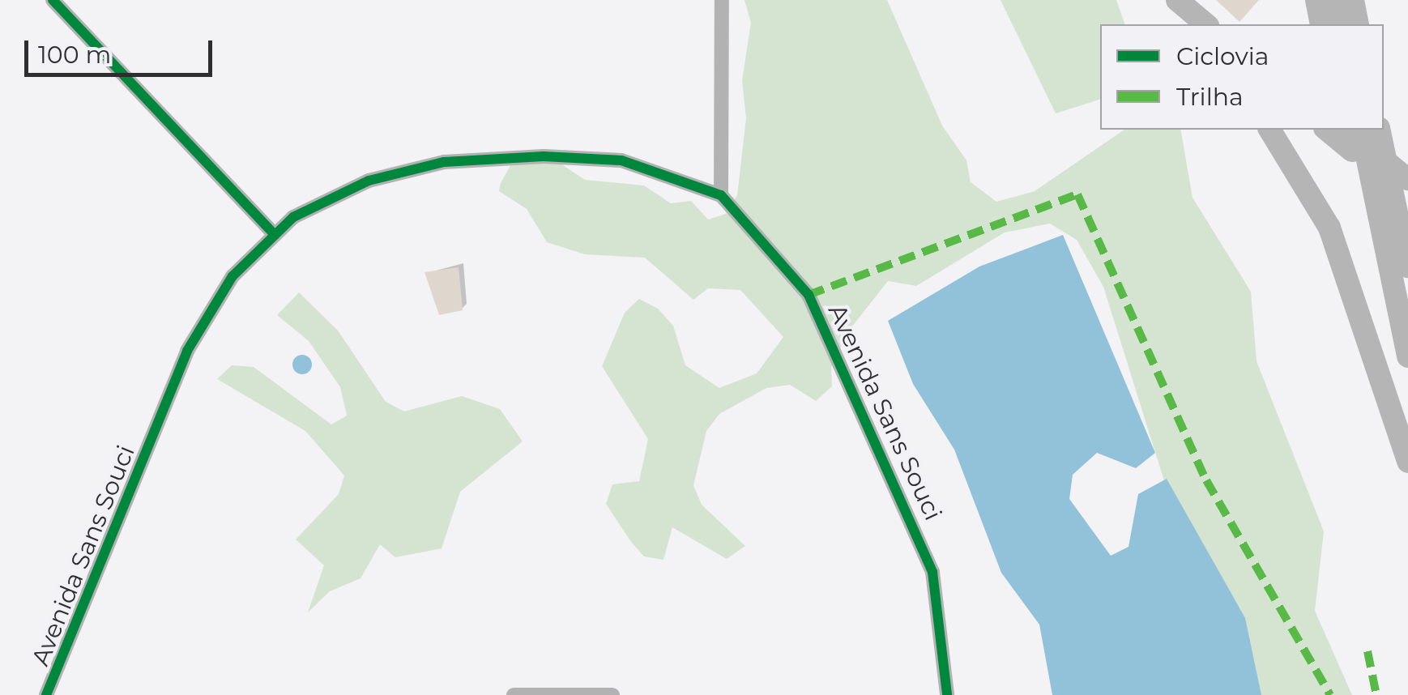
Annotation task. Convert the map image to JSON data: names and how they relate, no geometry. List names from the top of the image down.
{
  "streets": {
    "street": ["Avenida Sans Souci"]
  },
  "legend": ["Ciclovia", "Trilha"],
  "scale_bar": "100 m"
}
